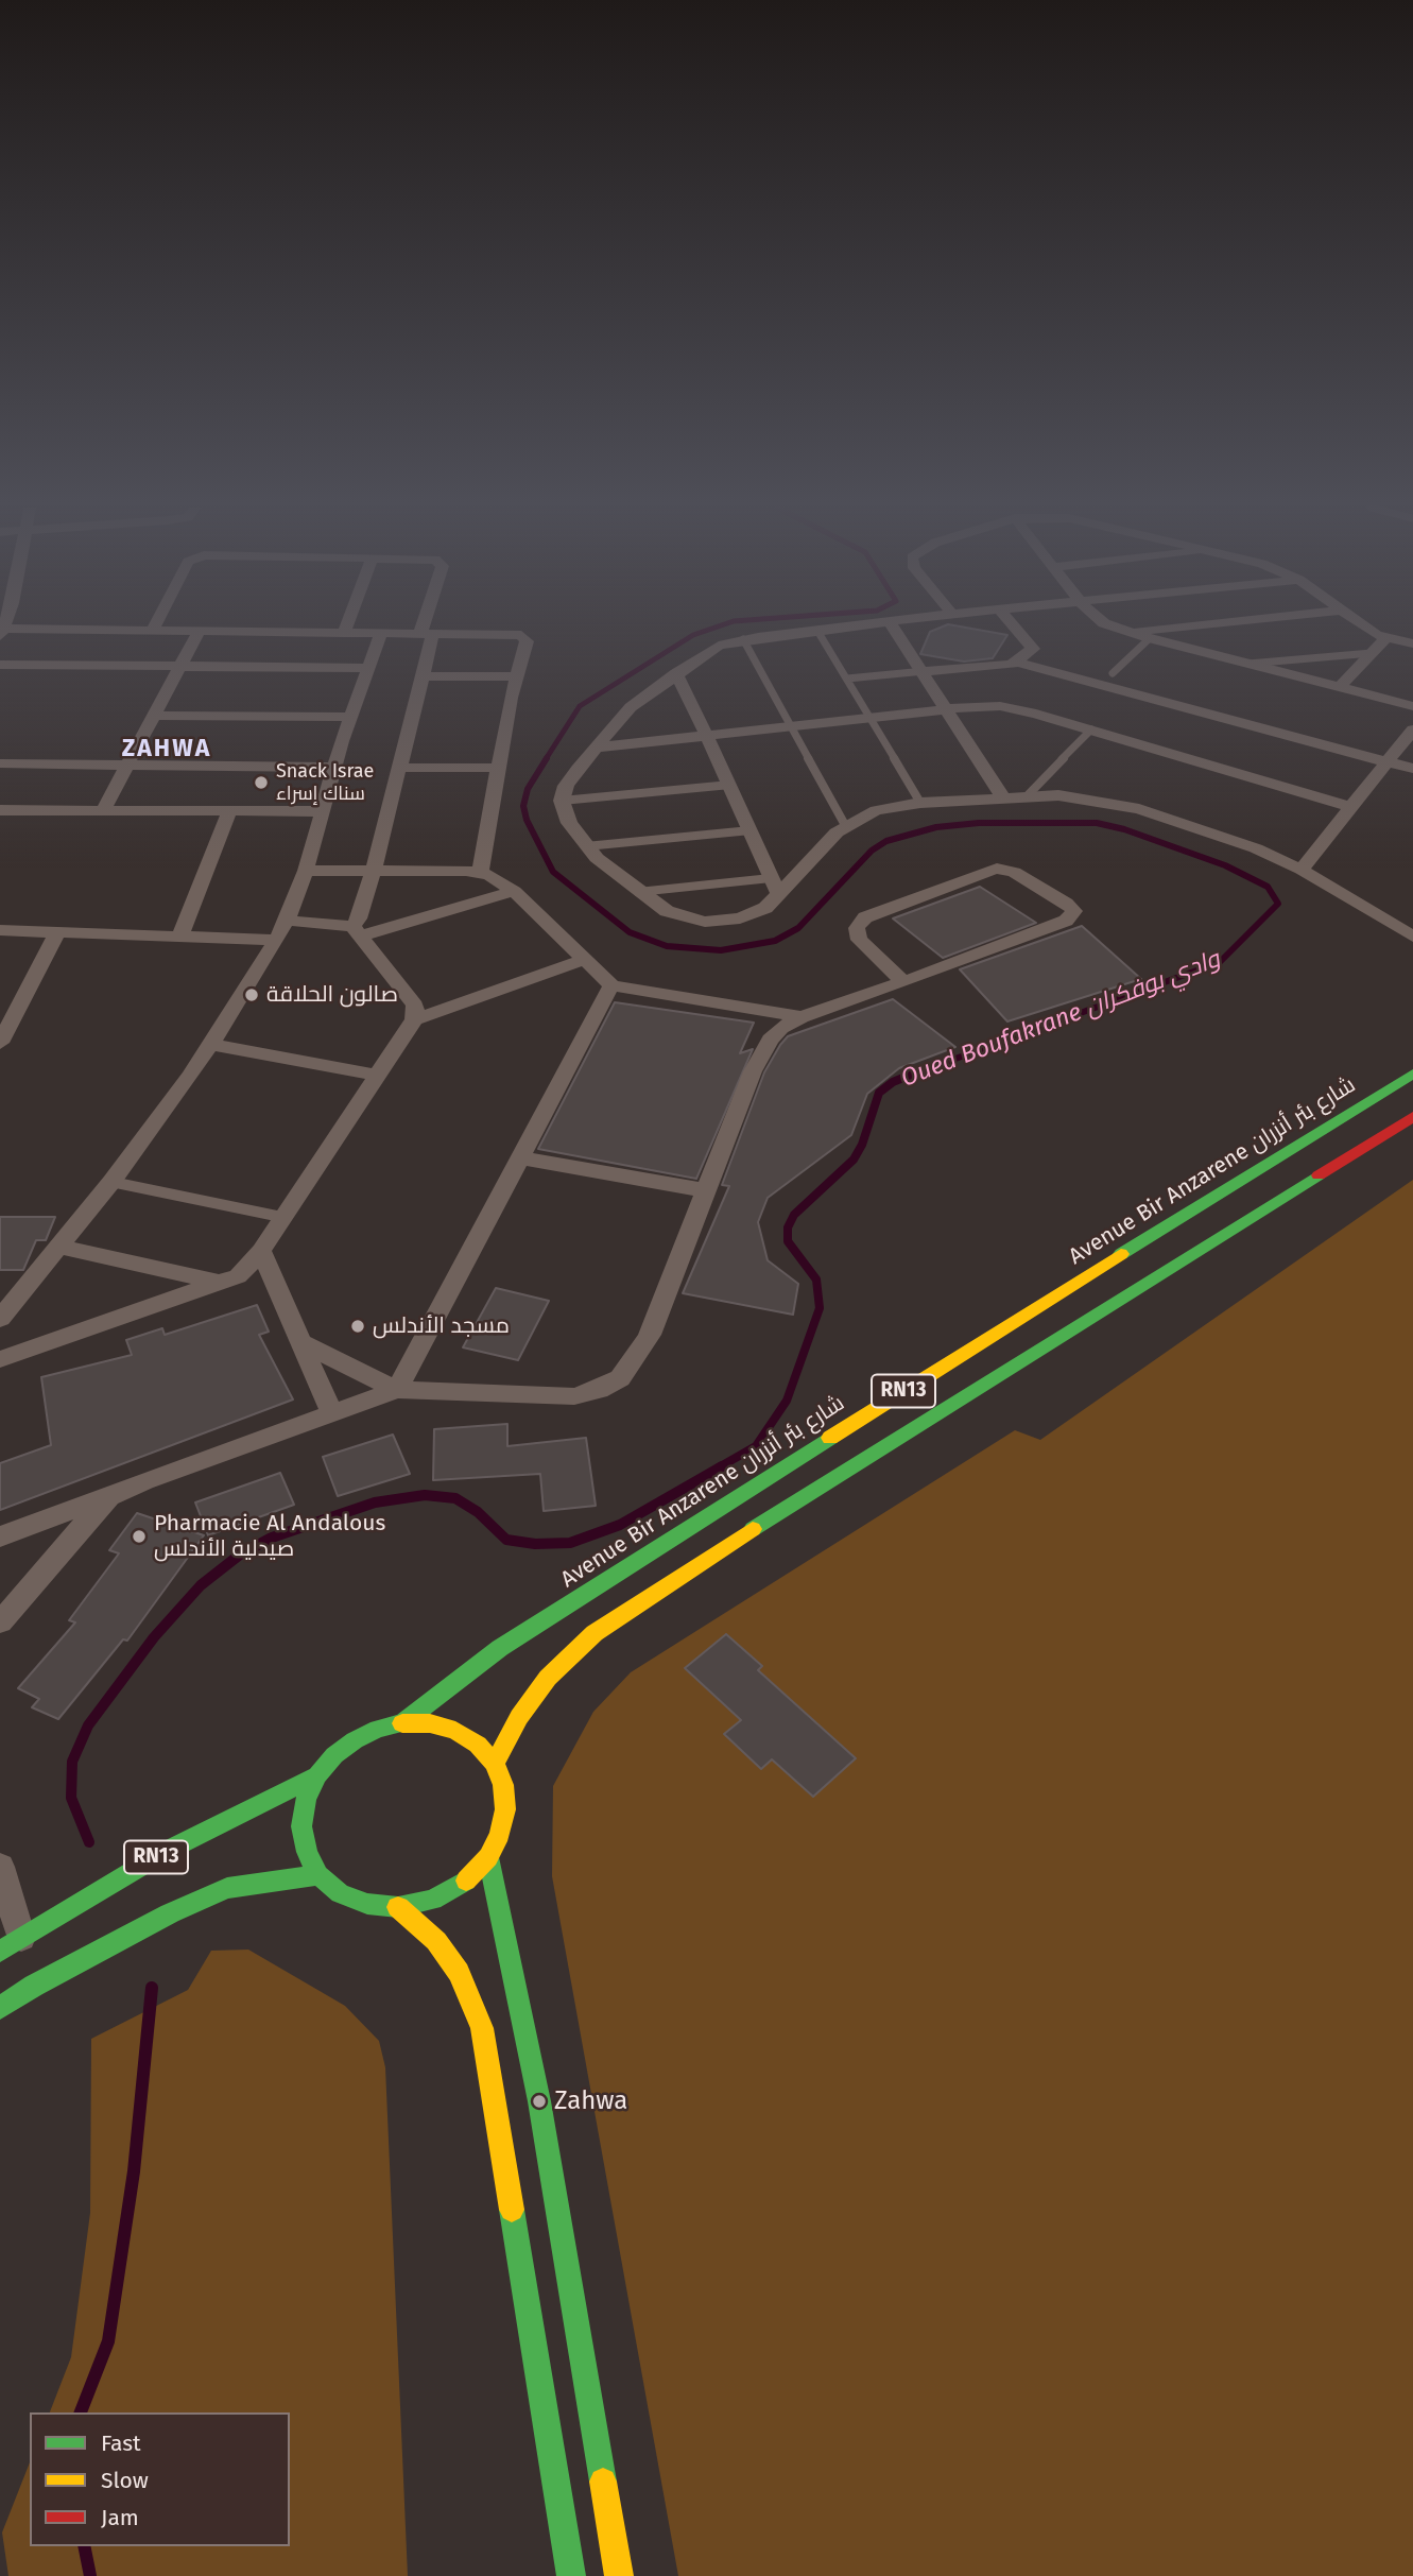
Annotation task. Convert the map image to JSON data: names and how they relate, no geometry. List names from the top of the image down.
{
  "streets": {
    "main road": ["Avenue Bir Anzarene شارع بئر أنزران", "RN13"]
  },
  "crossings": [
    ["Avenue Bir Anzarene شارع بئر أنزران", "RN13"]
  ],
  "districts": ["ZAHWA"],
  "water": ["Oued Boufakrane وادي بوفكران"],
  "places": [
    "Snack Israe سناك إسراء",
    "صالون الحلاقة",
    "مسجد الأندلس",
    "Pharmacie Al Andalous صيدلية الأندلس",
    "Zahwa"
  ],
  "legend": ["Fast", "Slow", "Jam"]
}
